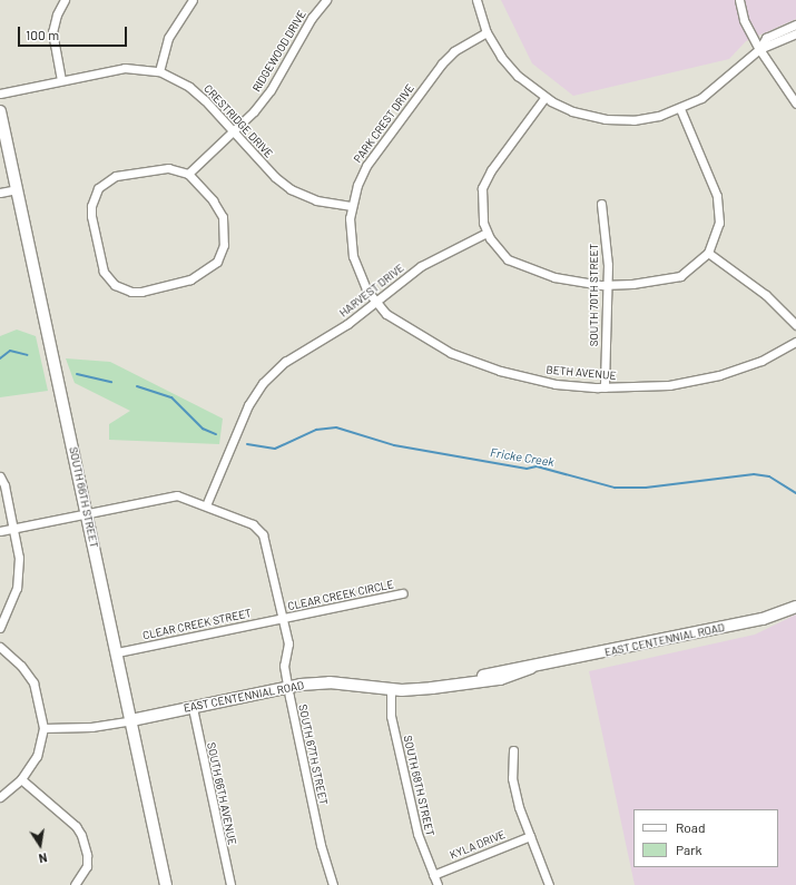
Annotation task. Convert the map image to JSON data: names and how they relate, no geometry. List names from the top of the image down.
{
  "streets": {
    "street": [
      "RIDGEWOOD DRIVE",
      "CRESTRIDGE DRIVE",
      "PARK CREST DRIVE",
      "HARVEST DRIVE",
      "SOUTH 70TH STREET",
      "BETH AVENUE",
      "SOUTH 66TH STREET",
      "CLEAR CREEK CIRCLE",
      "CLEAR CREEK STREET",
      "EAST CENTENNIAL ROAD",
      "SOUTH 67TH STREET",
      "SOUTH 68TH STREET",
      "SOUTH 66TH AVENUE",
      "KYLA DRIVE"
    ]
  },
  "crossings": [
    ["RIDGEWOOD DRIVE", "CRESTRIDGE DRIVE"],
    ["CRESTRIDGE DRIVE", "PARK CREST DRIVE"],
    ["PARK CREST DRIVE", "HARVEST DRIVE"],
    ["PARK CREST DRIVE", "BETH AVENUE"],
    ["HARVEST DRIVE", "BETH AVENUE"],
    ["HARVEST DRIVE", "SOUTH 67TH STREET"],
    ["SOUTH 70TH STREET", "BETH AVENUE"],
    ["SOUTH 66TH STREET", "CLEAR CREEK STREET"],
    ["SOUTH 66TH STREET", "EAST CENTENNIAL ROAD"],
    ["CLEAR CREEK CIRCLE", "CLEAR CREEK STREET"],
    ["CLEAR CREEK CIRCLE", "SOUTH 67TH STREET"],
    ["CLEAR CREEK STREET", "SOUTH 67TH STREET"],
    ["EAST CENTENNIAL ROAD", "SOUTH 67TH STREET"],
    ["EAST CENTENNIAL ROAD", "SOUTH 68TH STREET"],
    ["EAST CENTENNIAL ROAD", "SOUTH 66TH AVENUE"],
    ["SOUTH 68TH STREET", "KYLA DRIVE"]
  ],
  "water": ["Fricke Creek"],
  "legend": ["Road", "Park"],
  "scale_bar": "100 m",
  "north": "bottom"
}
